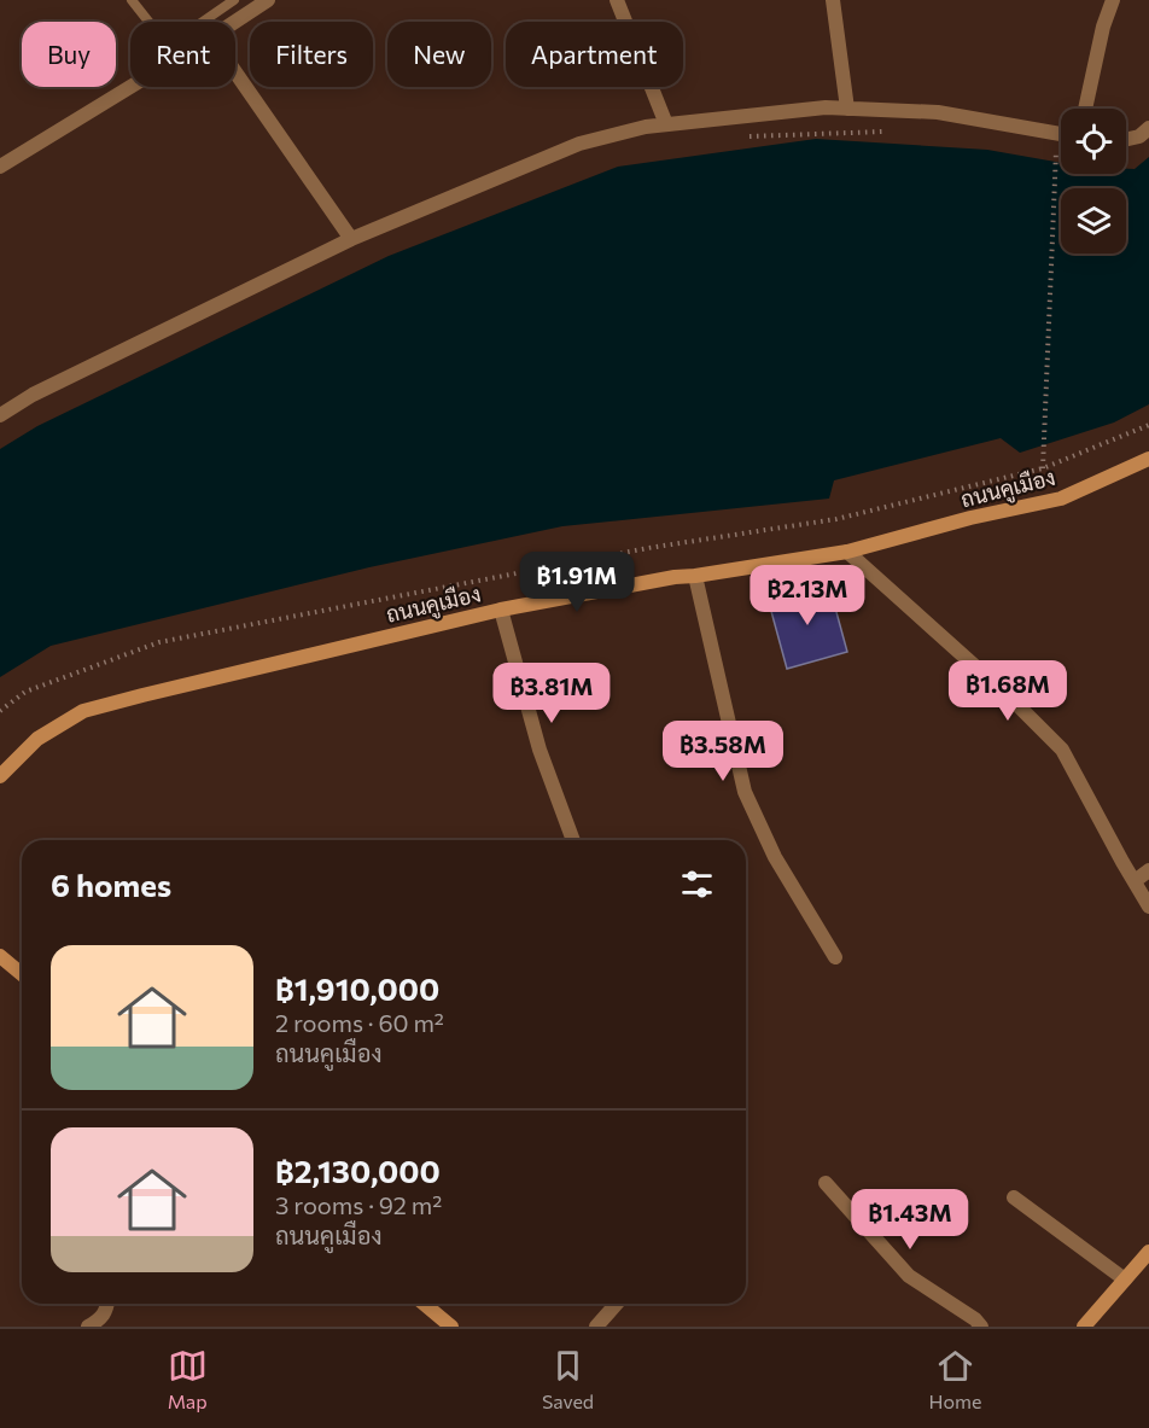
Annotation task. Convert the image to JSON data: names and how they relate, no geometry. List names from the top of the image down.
{
  "streets": {
    "street": ["ถนนคูเมือง"]
  },
  "page": {
    "chip": [
      "Buy",
      "Rent",
      "Filters",
      "New",
      "Apartment"
    ],
    "price": [
      "฿1.91M",
      "฿2.13M",
      "฿1.68M",
      "฿3.81M",
      "฿3.58M",
      "฿1.43M"
    ],
    "heading": "6 homes",
    "list": [
      {
        "name": "฿1,910,000",
        "note": "2 rooms · 60 m² · ถนนคูเมือง"
      },
      {
        "name": "฿2,130,000",
        "note": "3 rooms · 92 m² · ถนนคูเมือง"
      }
    ],
    "tabs": ["Map", "Saved", "Home"]
  }
}
